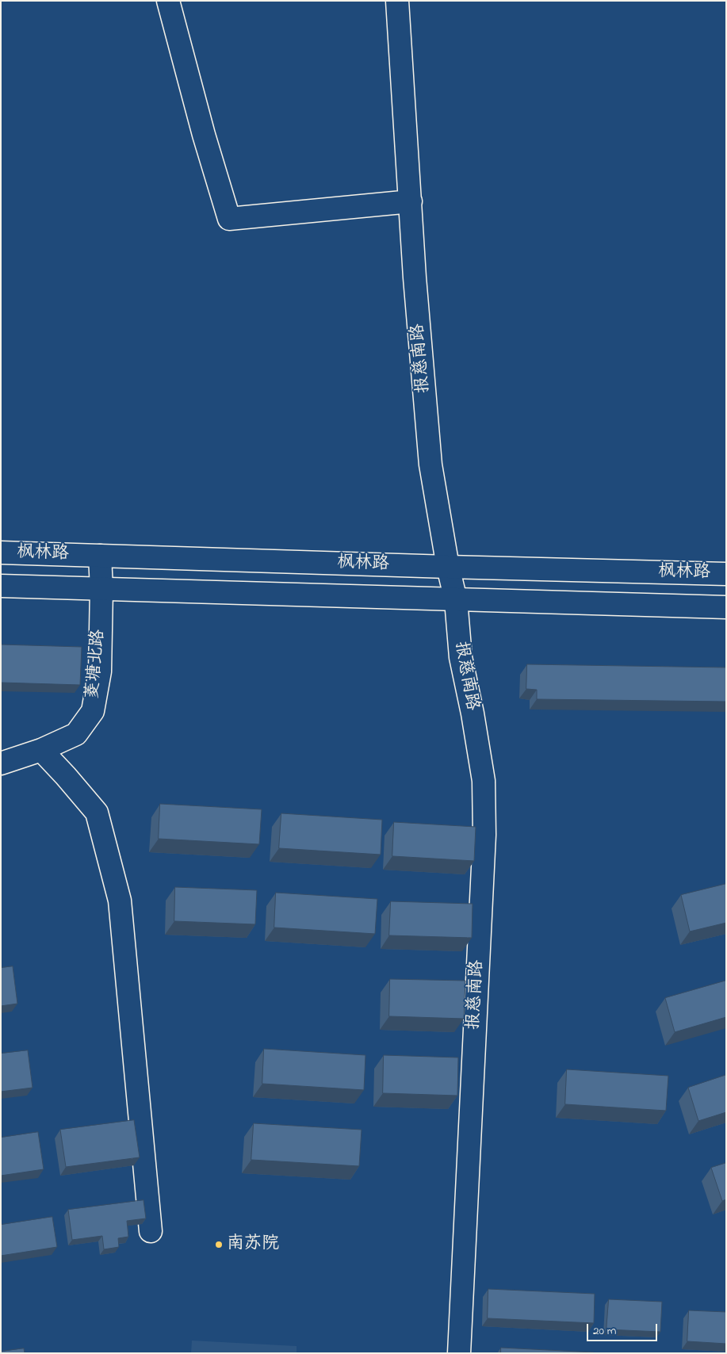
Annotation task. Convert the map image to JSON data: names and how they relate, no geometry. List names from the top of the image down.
{
  "streets": {
    "street": ["报慈南路", "枫林路", "菱塘北路"]
  },
  "crossings": [
    ["报慈南路", "枫林路"],
    ["枫林路", "菱塘北路"]
  ],
  "places": ["南苏院"],
  "scale_bar": "20 m"
}
